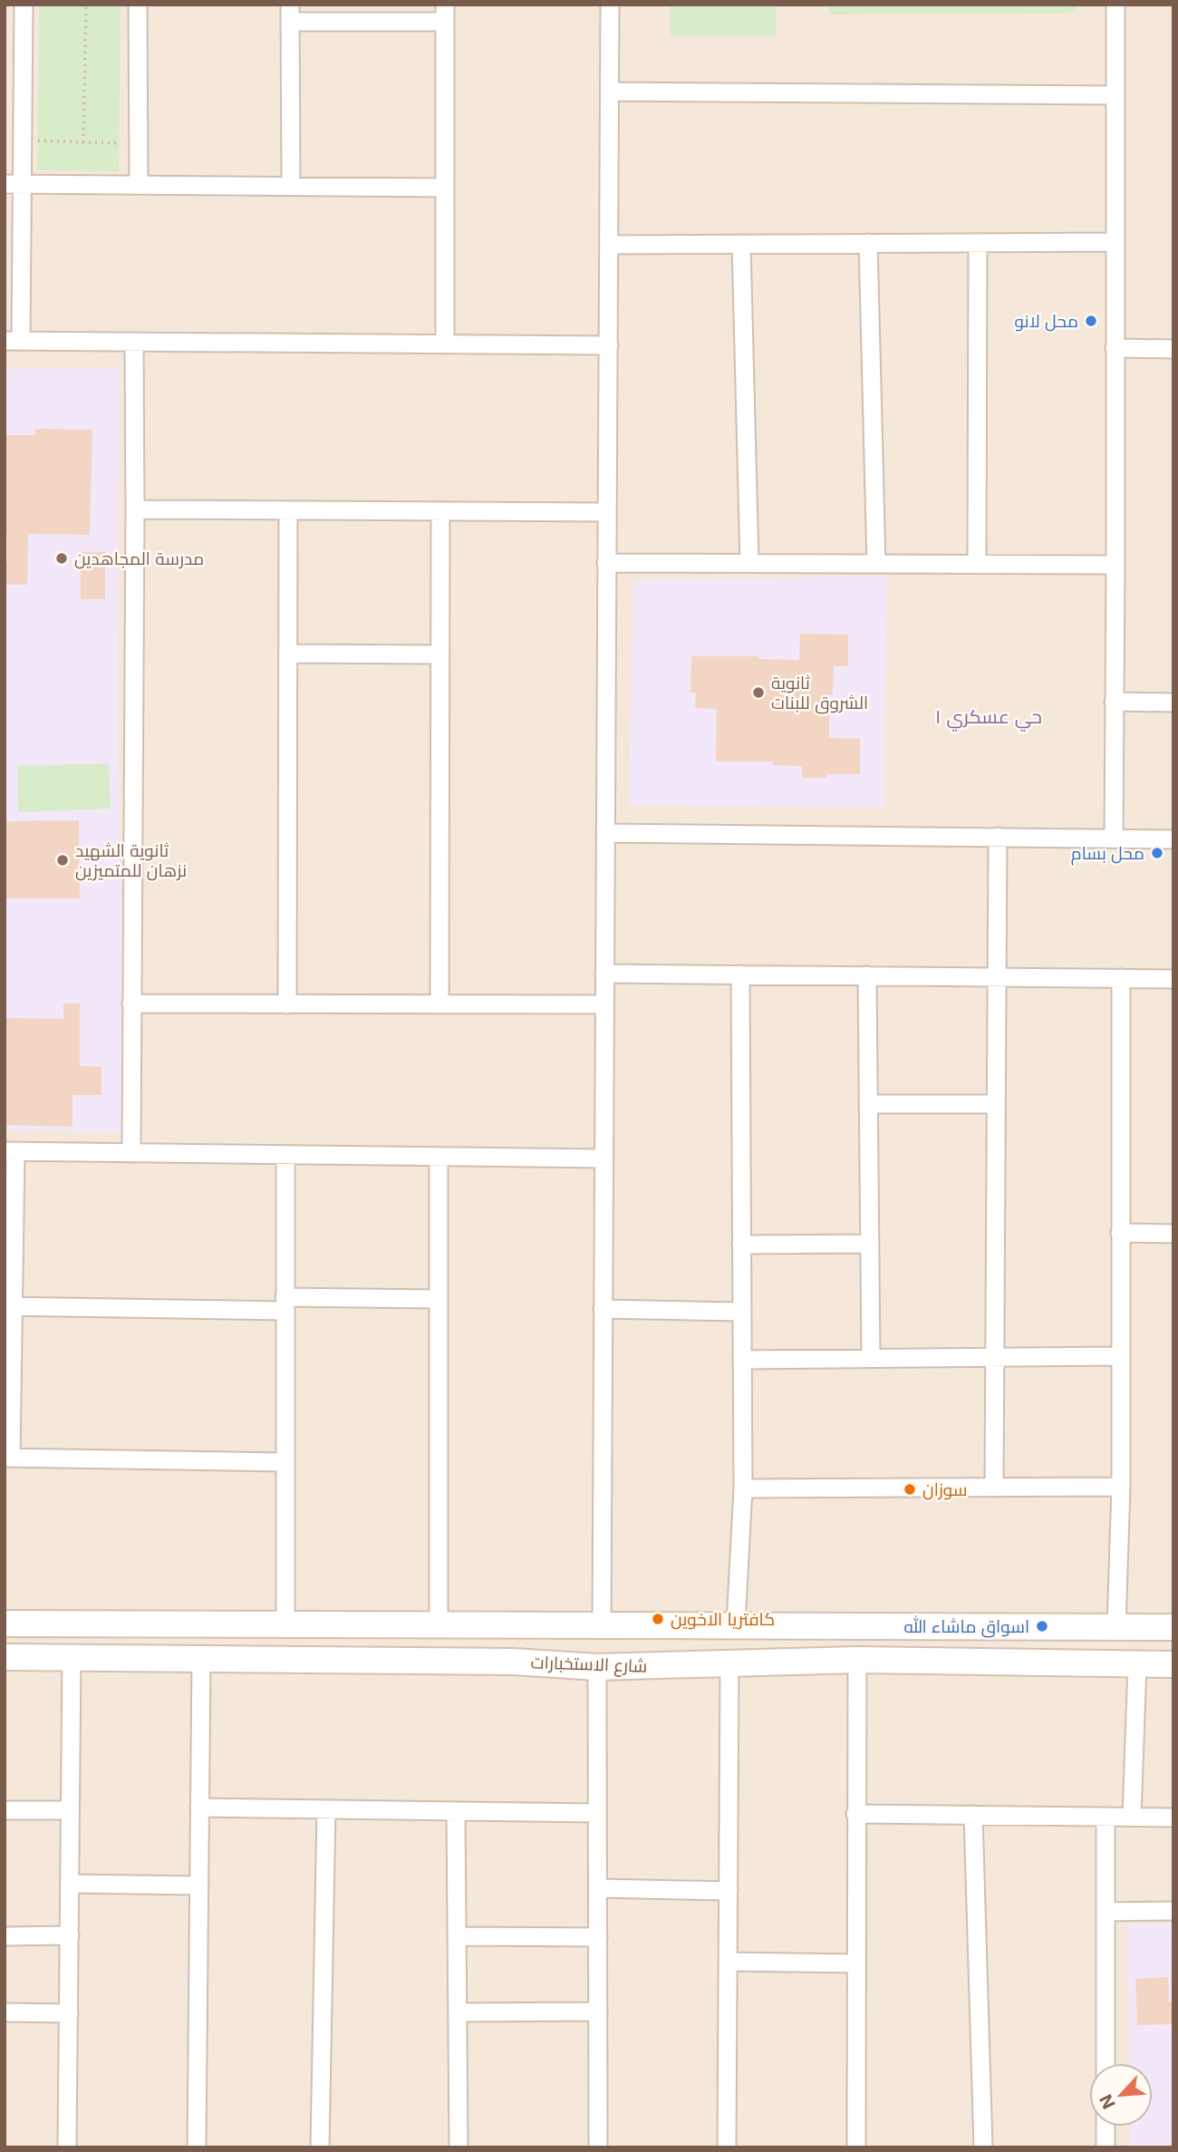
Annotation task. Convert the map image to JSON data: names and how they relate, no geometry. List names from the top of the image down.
{
  "streets": {
    "main road": ["شارع الاستخبارات"]
  },
  "districts": ["حي عسكري ١"],
  "places": [
    "محل لانو",
    "مدرسة المجاهدين",
    "ثانوية الشروق للبنات",
    "محل بسام",
    "ثانوية الشهيد نزهان للمتميزين",
    "سوزان",
    "كافتريا الاخوين",
    "اسواق ماشاء الله"
  ],
  "north": "bottom left"
}
